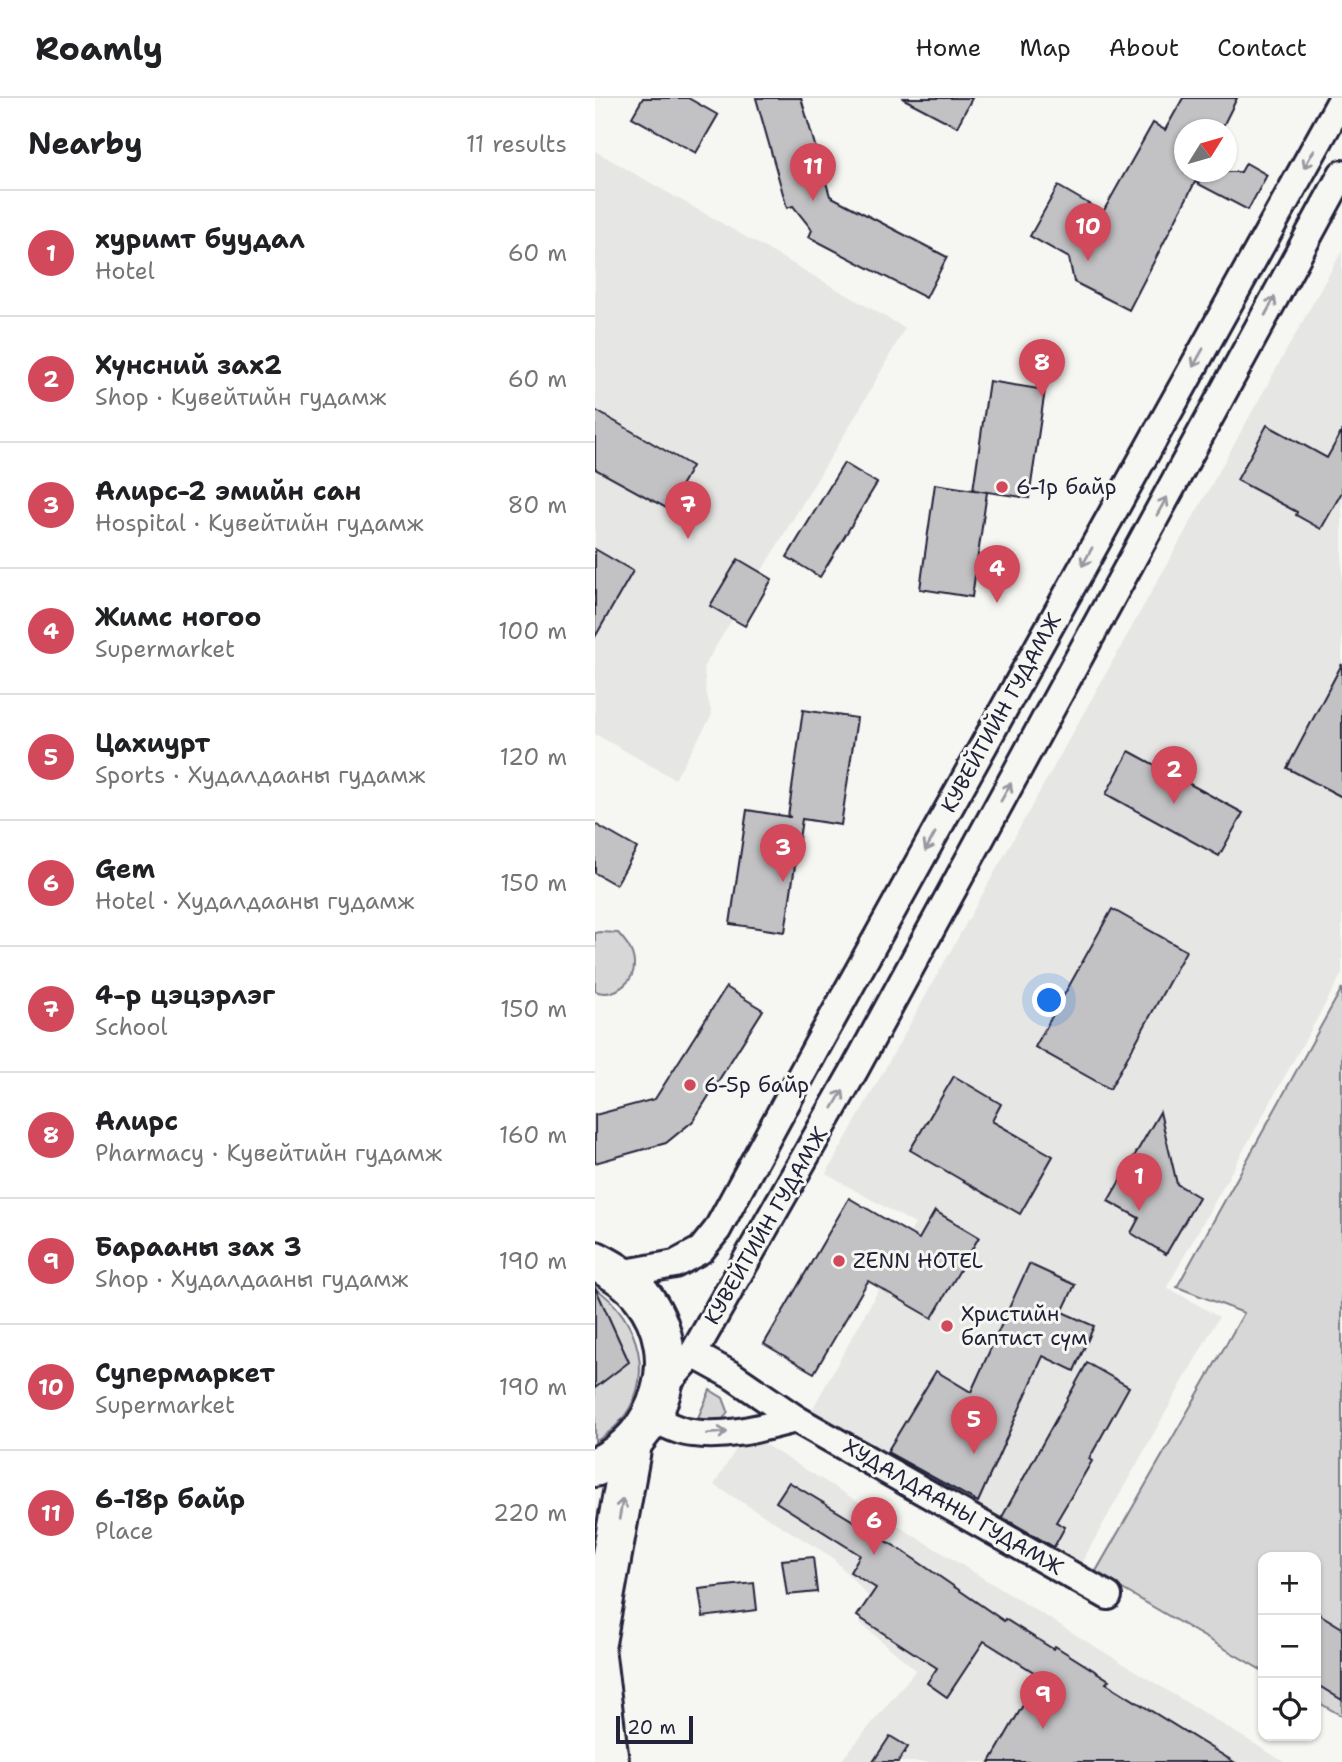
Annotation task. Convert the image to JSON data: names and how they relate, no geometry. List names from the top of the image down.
{
  "streets": {
    "street": ["КУВЕЙТИЙН ГУДАМЖ", "ХУДАЛДААНЫ ГУДАМЖ"]
  },
  "crossings": [
    ["КУВЕЙТИЙН ГУДАМЖ", "ХУДАЛДААНЫ ГУДАМЖ"]
  ],
  "places": [
    "6-1р байр",
    "6-5р байр",
    "ZENN HOTEL",
    "Христийн баптист сүм"
  ],
  "scale_bar": "20 m",
  "north": "top right",
  "page": {
    "header": "Roamly",
    "nav": [
      "Home",
      "Map",
      "About",
      "Contact"
    ],
    "heading": ["Nearby", "11 results"],
    "pins": [
      "11",
      "10",
      "8",
      "7",
      "4",
      "2",
      "3",
      "1",
      "5",
      "6",
      "9"
    ],
    "list": [
      {
        "mark": "1",
        "name": "хуримт буудал",
        "note": "Hotel",
        "value": "60 m"
      },
      {
        "mark": "2",
        "name": "Хүнсний зах2",
        "note": "Shop · Кувейтийн гудамж",
        "value": "60 m"
      },
      {
        "mark": "3",
        "name": "Aлирс-2 эмийн сан",
        "note": "Hospital · Кувейтийн гудамж",
        "value": "80 m"
      },
      {
        "mark": "4",
        "name": "Жимс ногоо",
        "note": "Supermarket",
        "value": "100 m"
      },
      {
        "mark": "5",
        "name": "Цахиурт",
        "note": "Sports · Худалдааны гудамж",
        "value": "120 m"
      },
      {
        "mark": "6",
        "name": "Gem",
        "note": "Hotel · Худалдааны гудамж",
        "value": "150 m"
      },
      {
        "mark": "7",
        "name": "4-р цэцэрлэг",
        "note": "School",
        "value": "150 m"
      },
      {
        "mark": "8",
        "name": "Алирс",
        "note": "Pharmacy · Кувейтийн гудамж",
        "value": "160 m"
      },
      {
        "mark": "9",
        "name": "Барааны зах 3",
        "note": "Shop · Худалдааны гудамж",
        "value": "190 m"
      },
      {
        "mark": "10",
        "name": "Супермаркет",
        "note": "Supermarket",
        "value": "190 m"
      },
      {
        "mark": "11",
        "name": "6-18р байр",
        "note": "Place",
        "value": "220 m"
      }
    ],
    "map_buttons": ["+", "−"],
    "scale": "20 m"
  }
}
